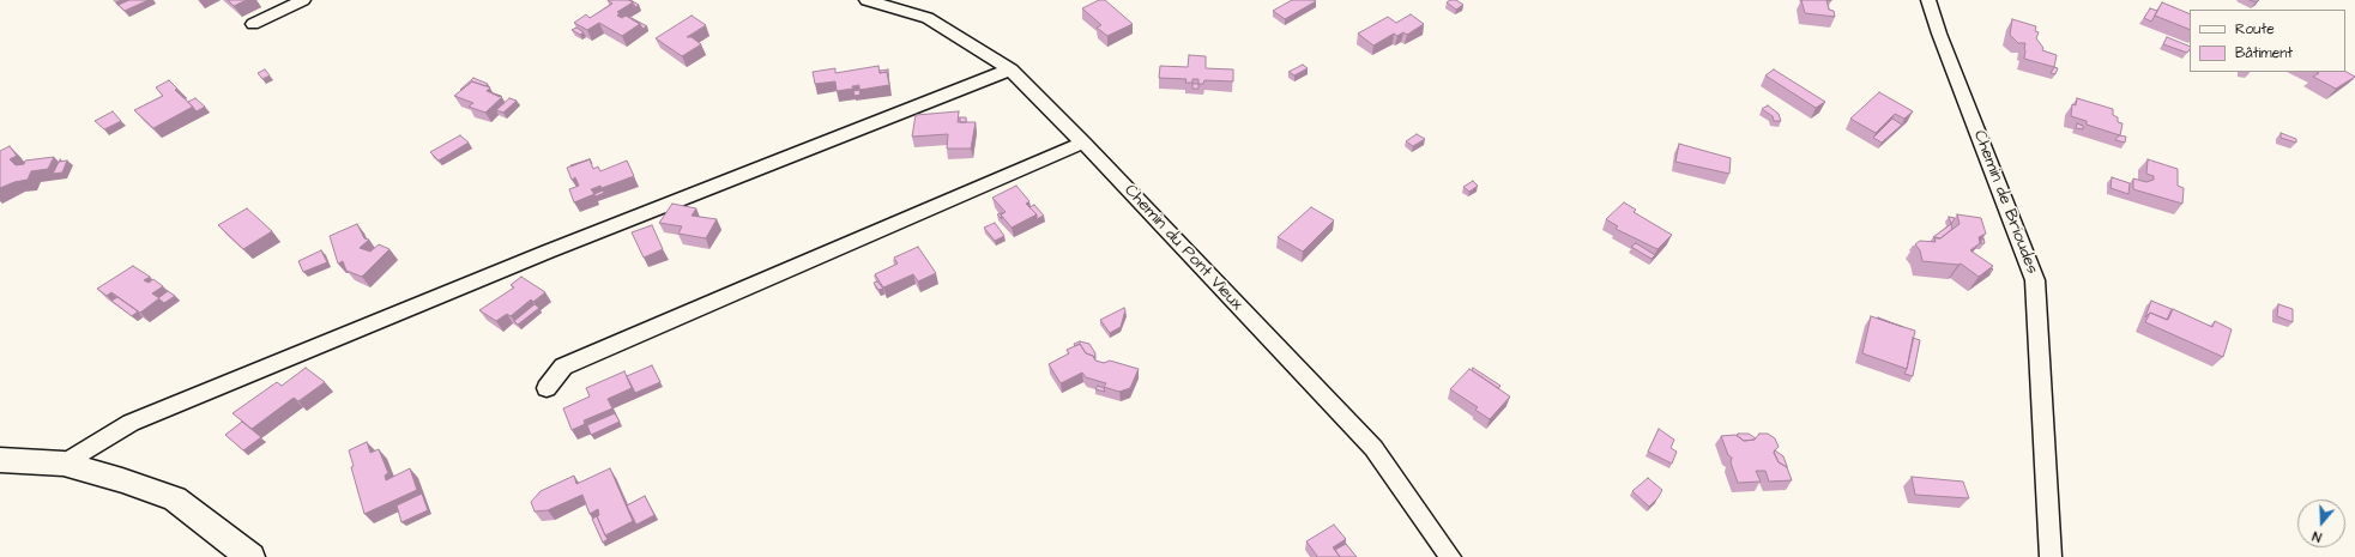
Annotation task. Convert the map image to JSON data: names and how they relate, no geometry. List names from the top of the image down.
{
  "streets": {
    "street": ["Chemin de Brioudes", "Chemin du Pont Vieux"]
  },
  "legend": ["Route", "Bâtiment"],
  "north": "bottom"
}
